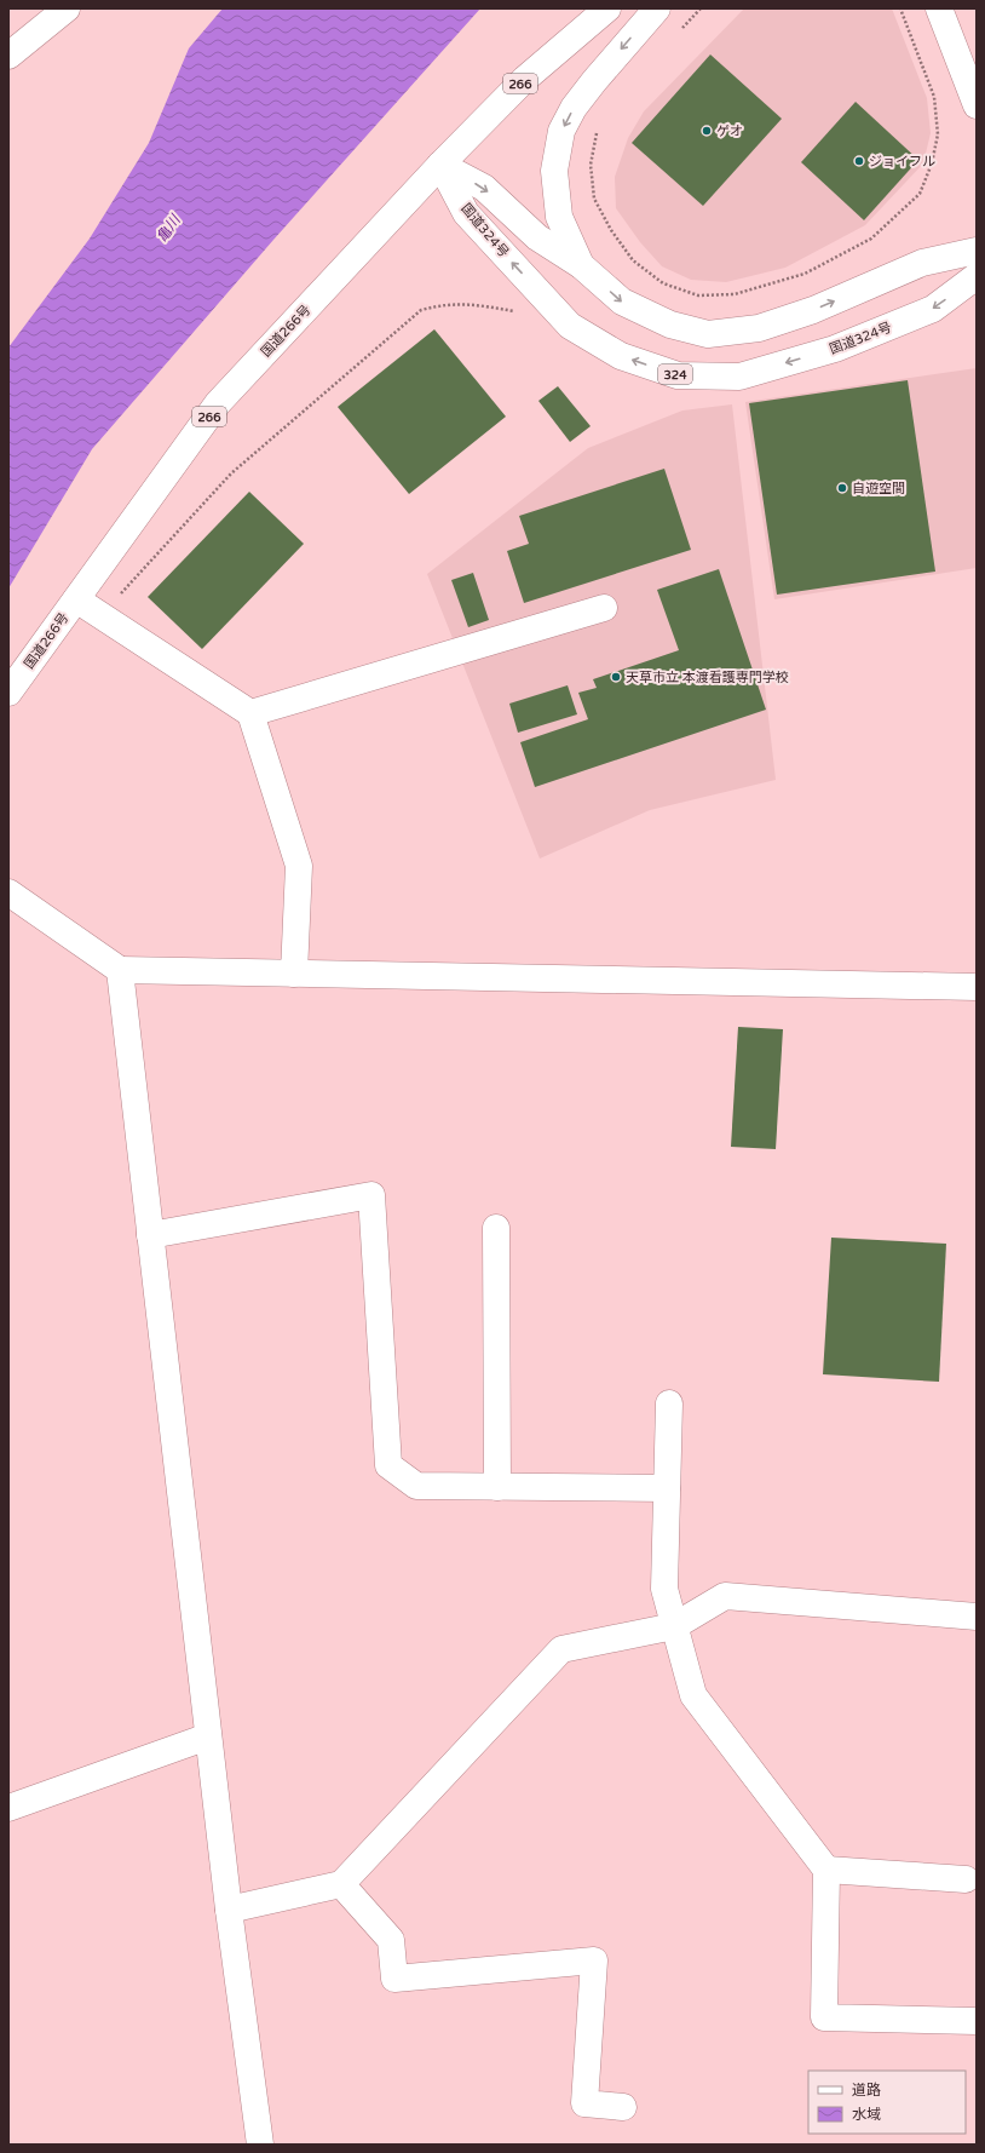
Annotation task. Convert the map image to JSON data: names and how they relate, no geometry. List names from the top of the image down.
{
  "streets": {
    "main road": [
      "266",
      "国道324号",
      "国道266号",
      "324"
    ]
  },
  "crossings": [
    ["国道324号", "国道266号"]
  ],
  "water": ["亀川"],
  "places": [
    "ゲオ",
    "ジョイフル",
    "自遊空間",
    "天草市立 本渡看護専門学校"
  ],
  "legend": ["道路", "水域"]
}
